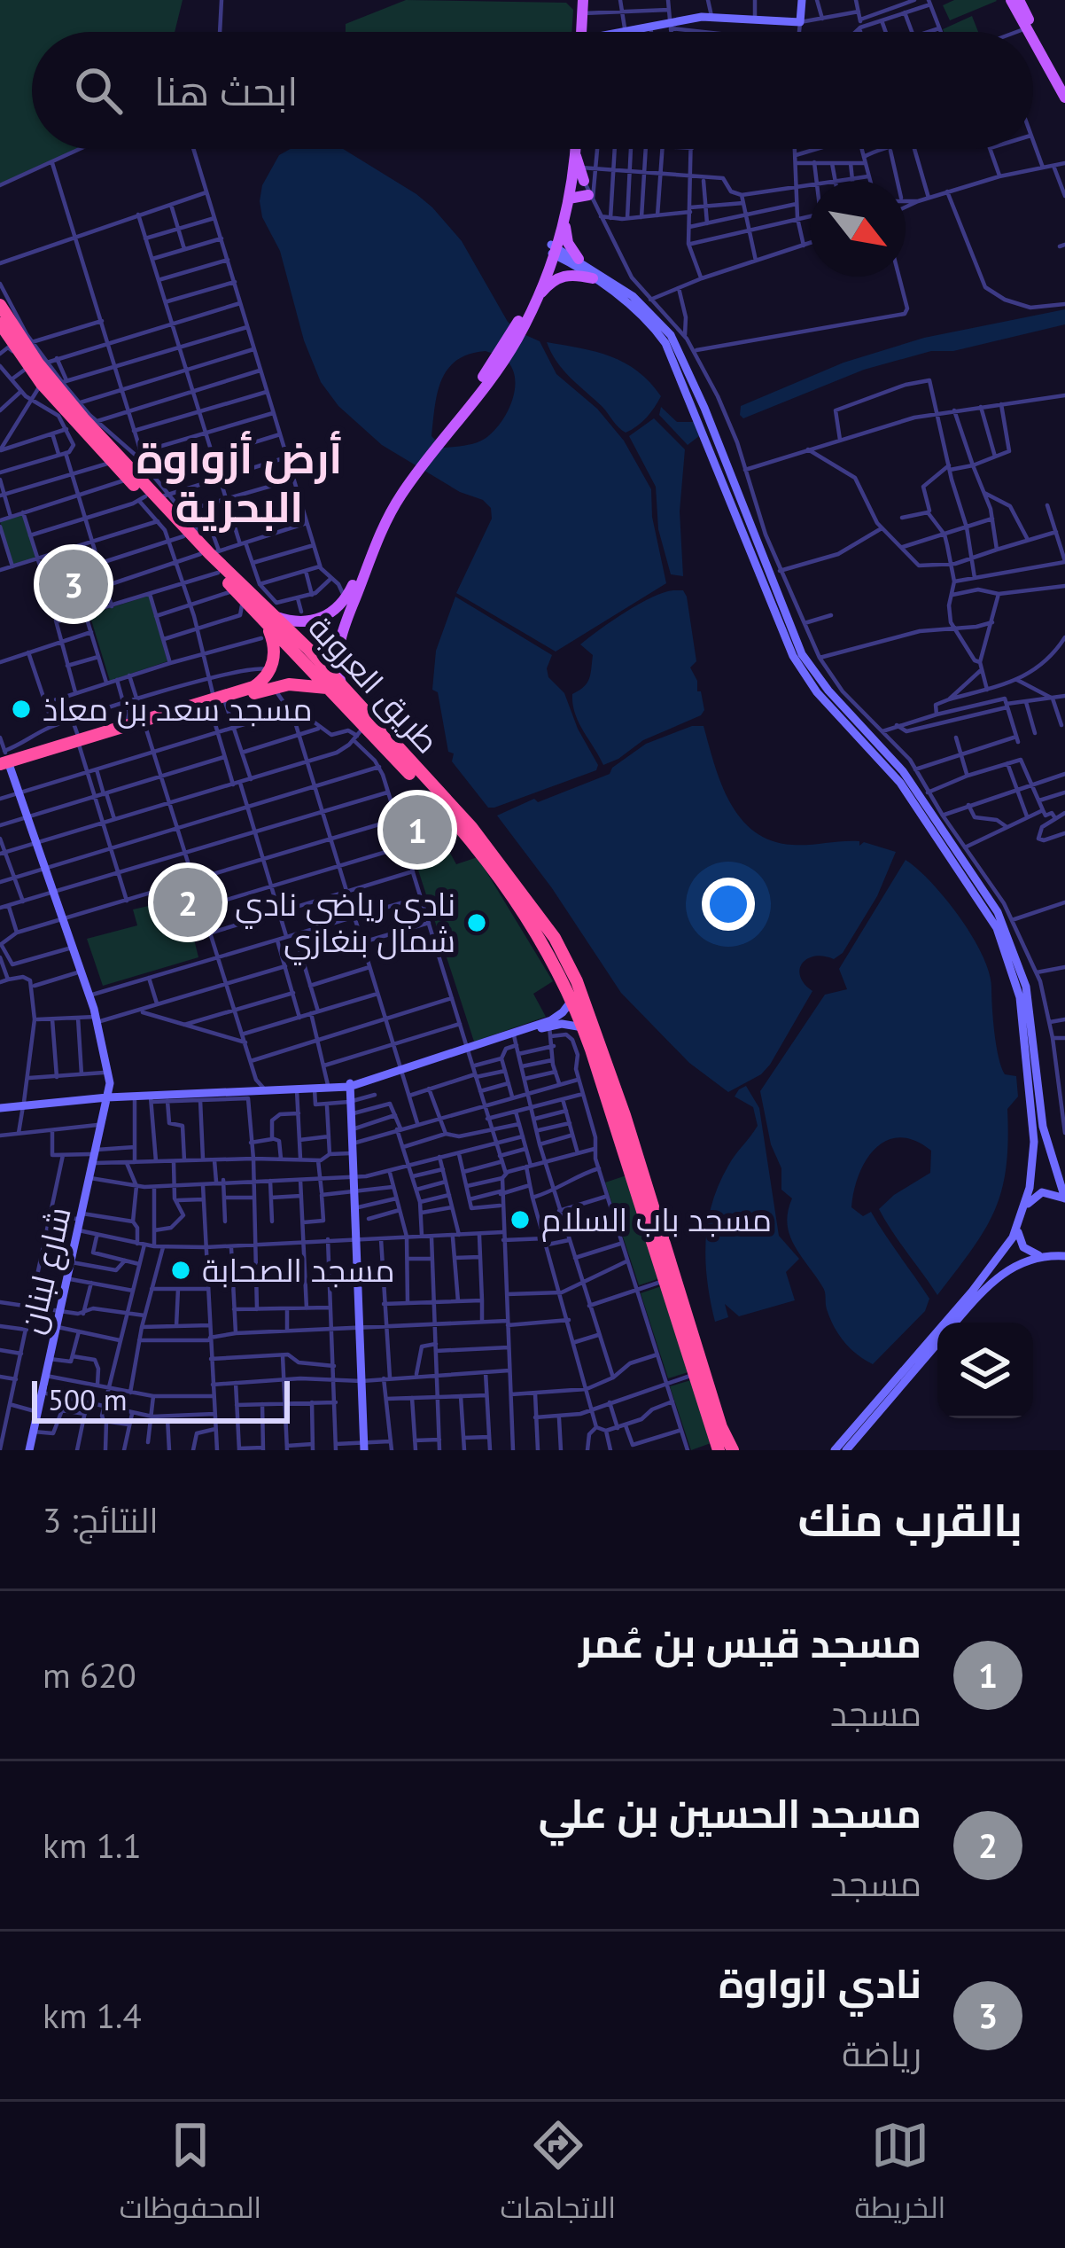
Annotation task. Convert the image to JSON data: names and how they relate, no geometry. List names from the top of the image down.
{
  "streets": {
    "highway": ["طريق العروبة"],
    "street": ["شارع لبنان"]
  },
  "districts": ["أرض أزواوة البحرية"],
  "places": [
    "مسجد سعد بن معاذ",
    "نادي رياضي نادي شمال بنغازي",
    "مسجد باب السلام",
    "مسجد الصحابة"
  ],
  "scale_bar": "500 m",
  "north": "bottom right",
  "page": {
    "search": "ابحث هنا",
    "pins": ["3", "1", "2"],
    "scale": "500 m",
    "heading": ["بالقرب منك", "النتائج: 3"],
    "list": [
      {
        "mark": "1",
        "name": "مسجد قيس بن عُمر",
        "note": "مسجد",
        "value": "620 m"
      },
      {
        "mark": "2",
        "name": "مسجد الحسين بن علي",
        "note": "مسجد",
        "value": "1.1 km"
      },
      {
        "mark": "3",
        "name": "نادي ازواوة",
        "note": "رياضة",
        "value": "1.4 km"
      }
    ],
    "nav": ["الخريطة", "الاتجاهات", "المحفوظات"]
  }
}
